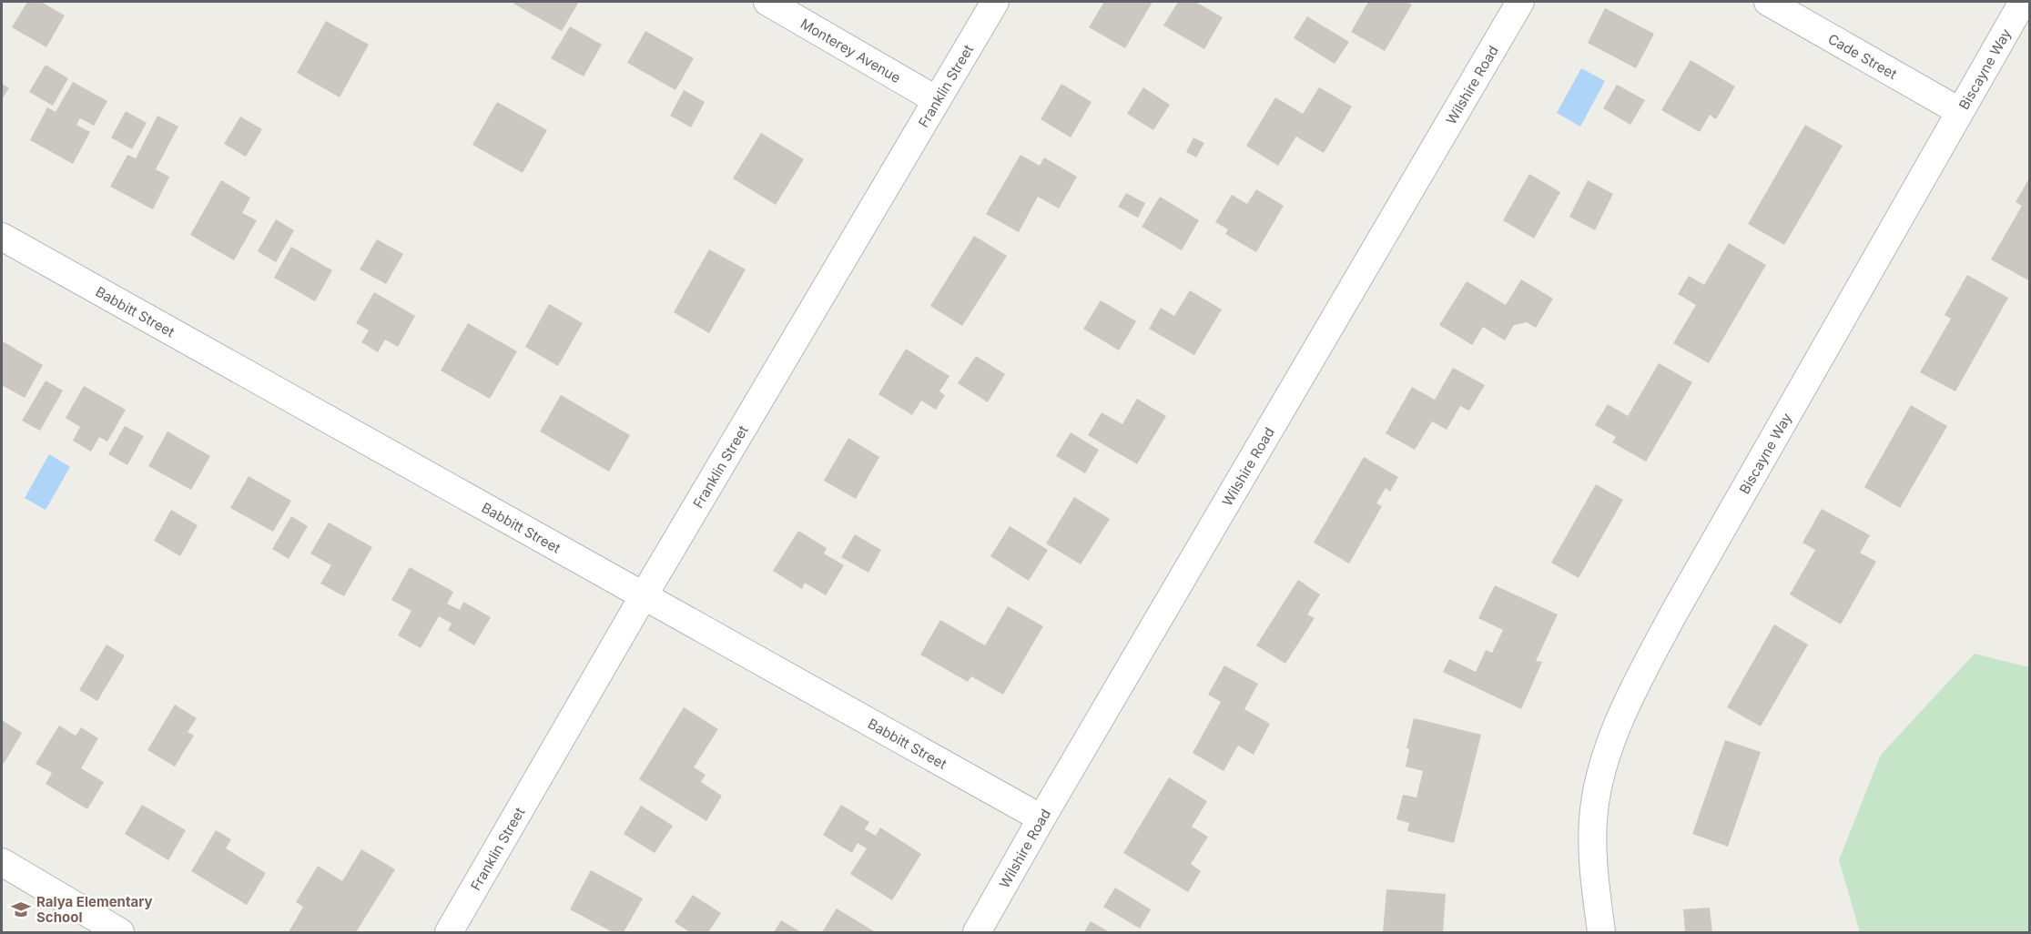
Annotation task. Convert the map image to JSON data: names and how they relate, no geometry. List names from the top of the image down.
{
  "streets": {
    "street": [
      "Monterey Avenue",
      "Cade Street",
      "Biscayne Way",
      "Franklin Street",
      "Wilshire Road",
      "Babbitt Street"
    ]
  },
  "crossings": [
    ["Monterey Avenue", "Franklin Street"],
    ["Cade Street", "Biscayne Way"],
    ["Franklin Street", "Babbitt Street"],
    ["Wilshire Road", "Babbitt Street"]
  ],
  "places": {
    "school or university": ["Ralya Elementary School"]
  }
}
